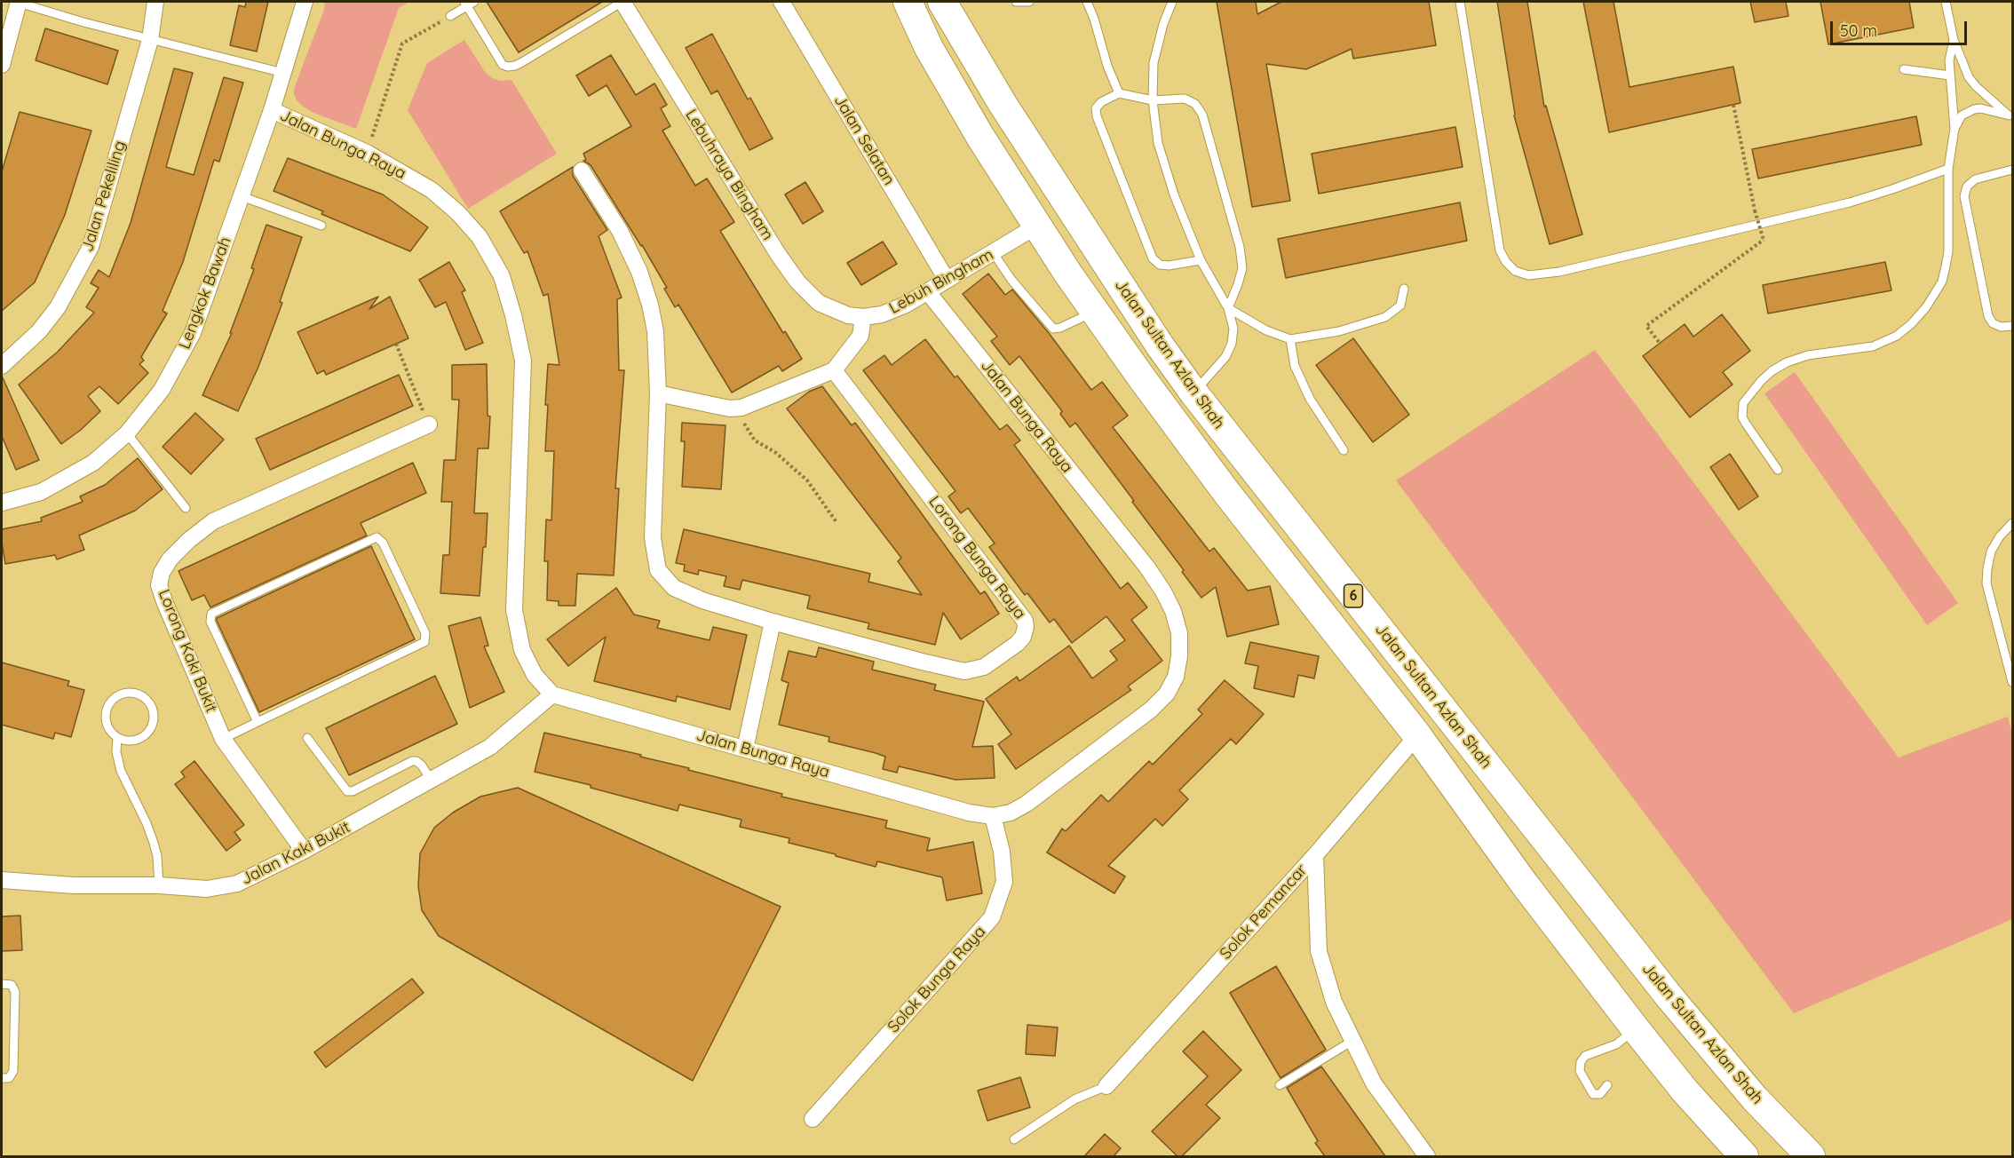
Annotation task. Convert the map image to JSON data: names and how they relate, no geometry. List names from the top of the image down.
{
  "streets": {
    "highway": ["Jalan Sultan Azlan Shah", "6"],
    "street": [
      "Jalan Selatan",
      "Jalan Bunga Raya",
      "Lebuhraya Bingham",
      "Jalan Pekeliling",
      "Lebuh Bingham",
      "Lengkok Bawah",
      "Lorong Bunga Raya",
      "Lorong Kaki Bukit",
      "Jalan Kaki Bukit",
      "Solok Pemancar",
      "Solok Bunga Raya"
    ]
  },
  "crossings": [
    ["Jalan Selatan", "Lebuh Bingham"],
    ["Jalan Bunga Raya", "Lebuh Bingham"],
    ["Jalan Bunga Raya", "Lengkok Bawah"],
    ["Jalan Bunga Raya", "Jalan Kaki Bukit"],
    ["Jalan Bunga Raya", "Solok Bunga Raya"],
    ["Lebuhraya Bingham", "Lebuh Bingham"],
    ["Lebuh Bingham", "6"],
    ["6", "Solok Pemancar"],
    ["Lorong Kaki Bukit", "Jalan Kaki Bukit"]
  ],
  "scale_bar": "50 m"
}
